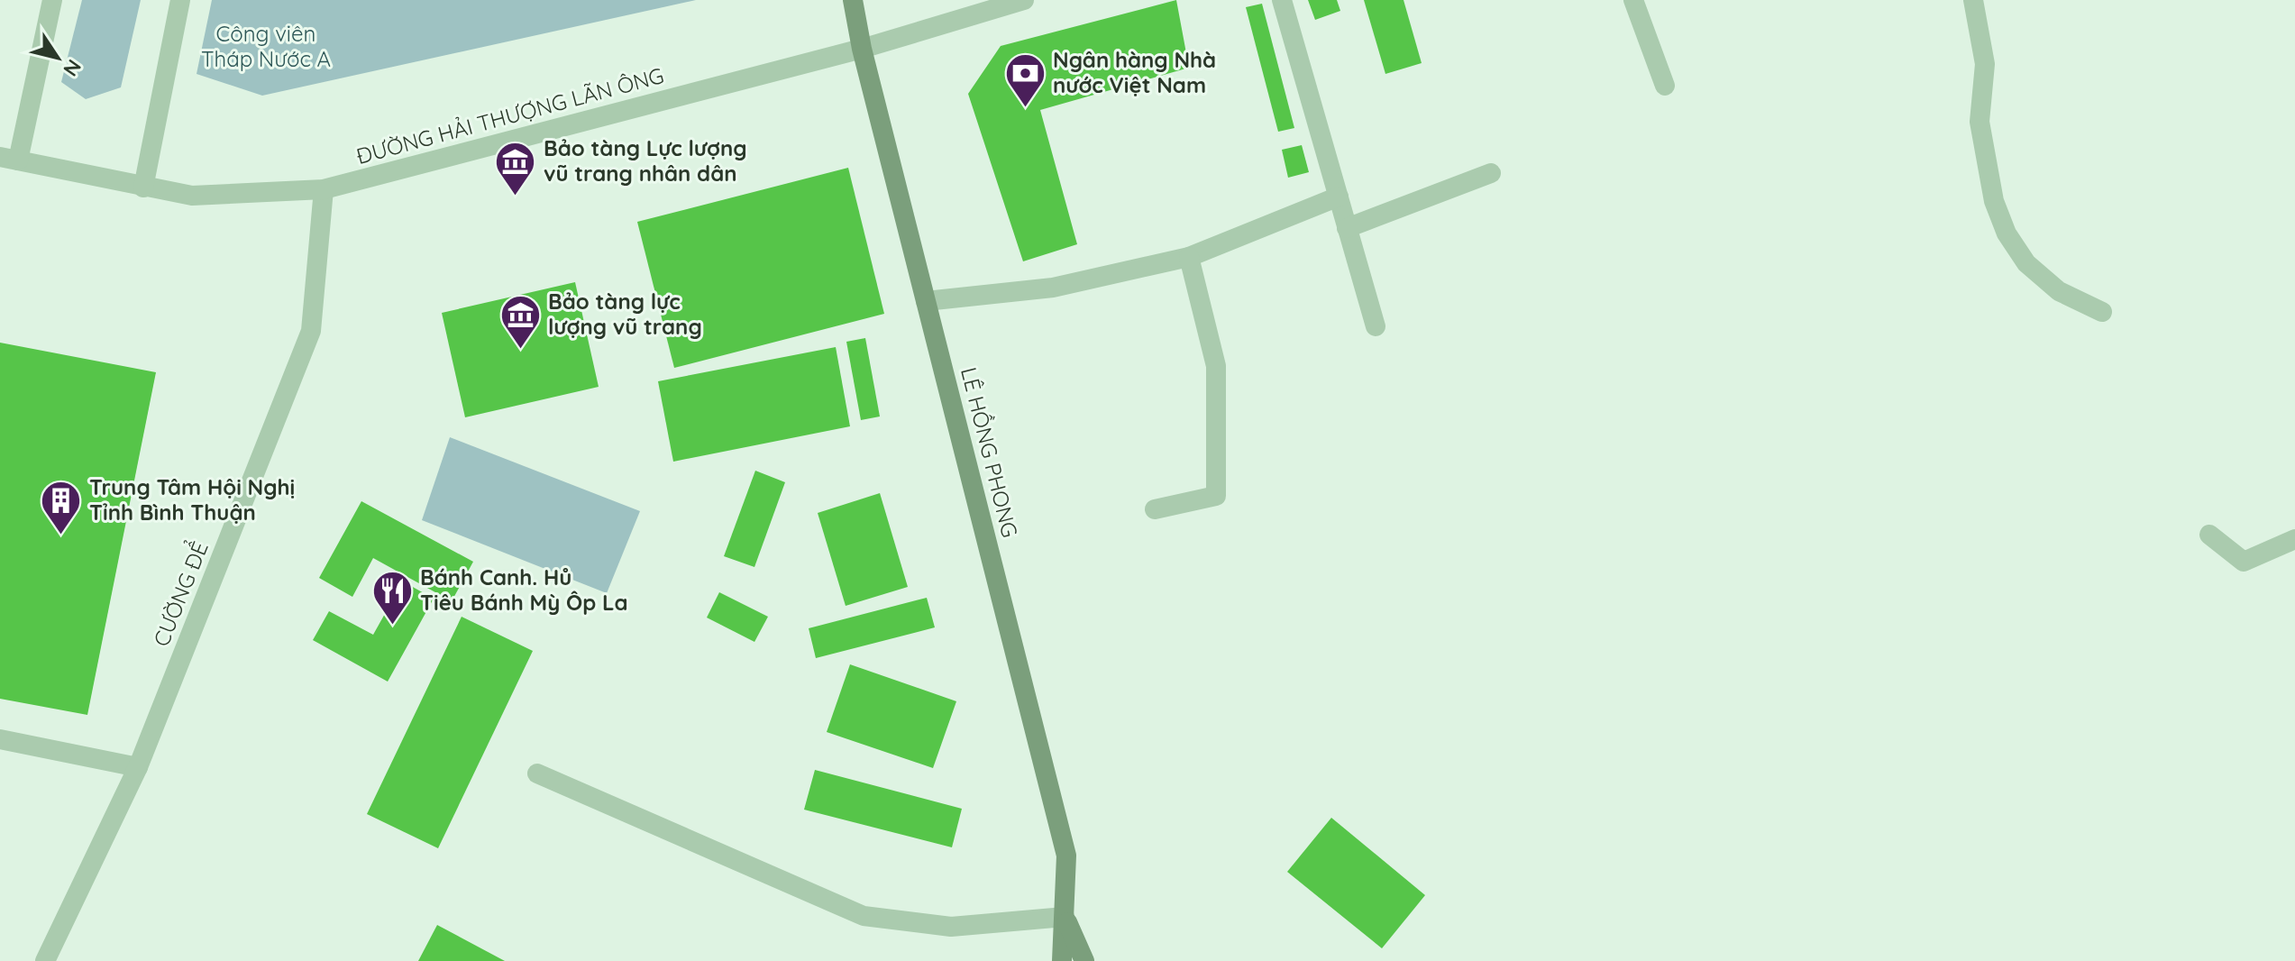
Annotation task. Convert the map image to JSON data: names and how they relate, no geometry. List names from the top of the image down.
{
  "streets": {
    "main road": ["LÊ HỒNG PHONG"],
    "street": ["ĐƯỜNG HẢI THƯỢNG LÃN ÔNG", "CƯỜNG ĐỂ"]
  },
  "crossings": [
    ["ĐƯỜNG HẢI THƯỢNG LÃN ÔNG", "LÊ HỒNG PHONG"],
    ["ĐƯỜNG HẢI THƯỢNG LÃN ÔNG", "CƯỜNG ĐỂ"]
  ],
  "parks": ["Công viên Tháp Nước A"],
  "places": {
    "bank": ["Ngân hàng Nhà nước Việt Nam"],
    "museum": ["Bảo tàng Lực lượng vũ trang nhân dân", "Bảo tàng lực lượng vũ trang"],
    "building": ["Trung Tâm Hội Nghị Tỉnh Bình Thuận"],
    "restaurant": ["Bánh Canh. Hů Tiêu Bánh Mỳ Ôp La"]
  },
  "north": "bottom right"
}
